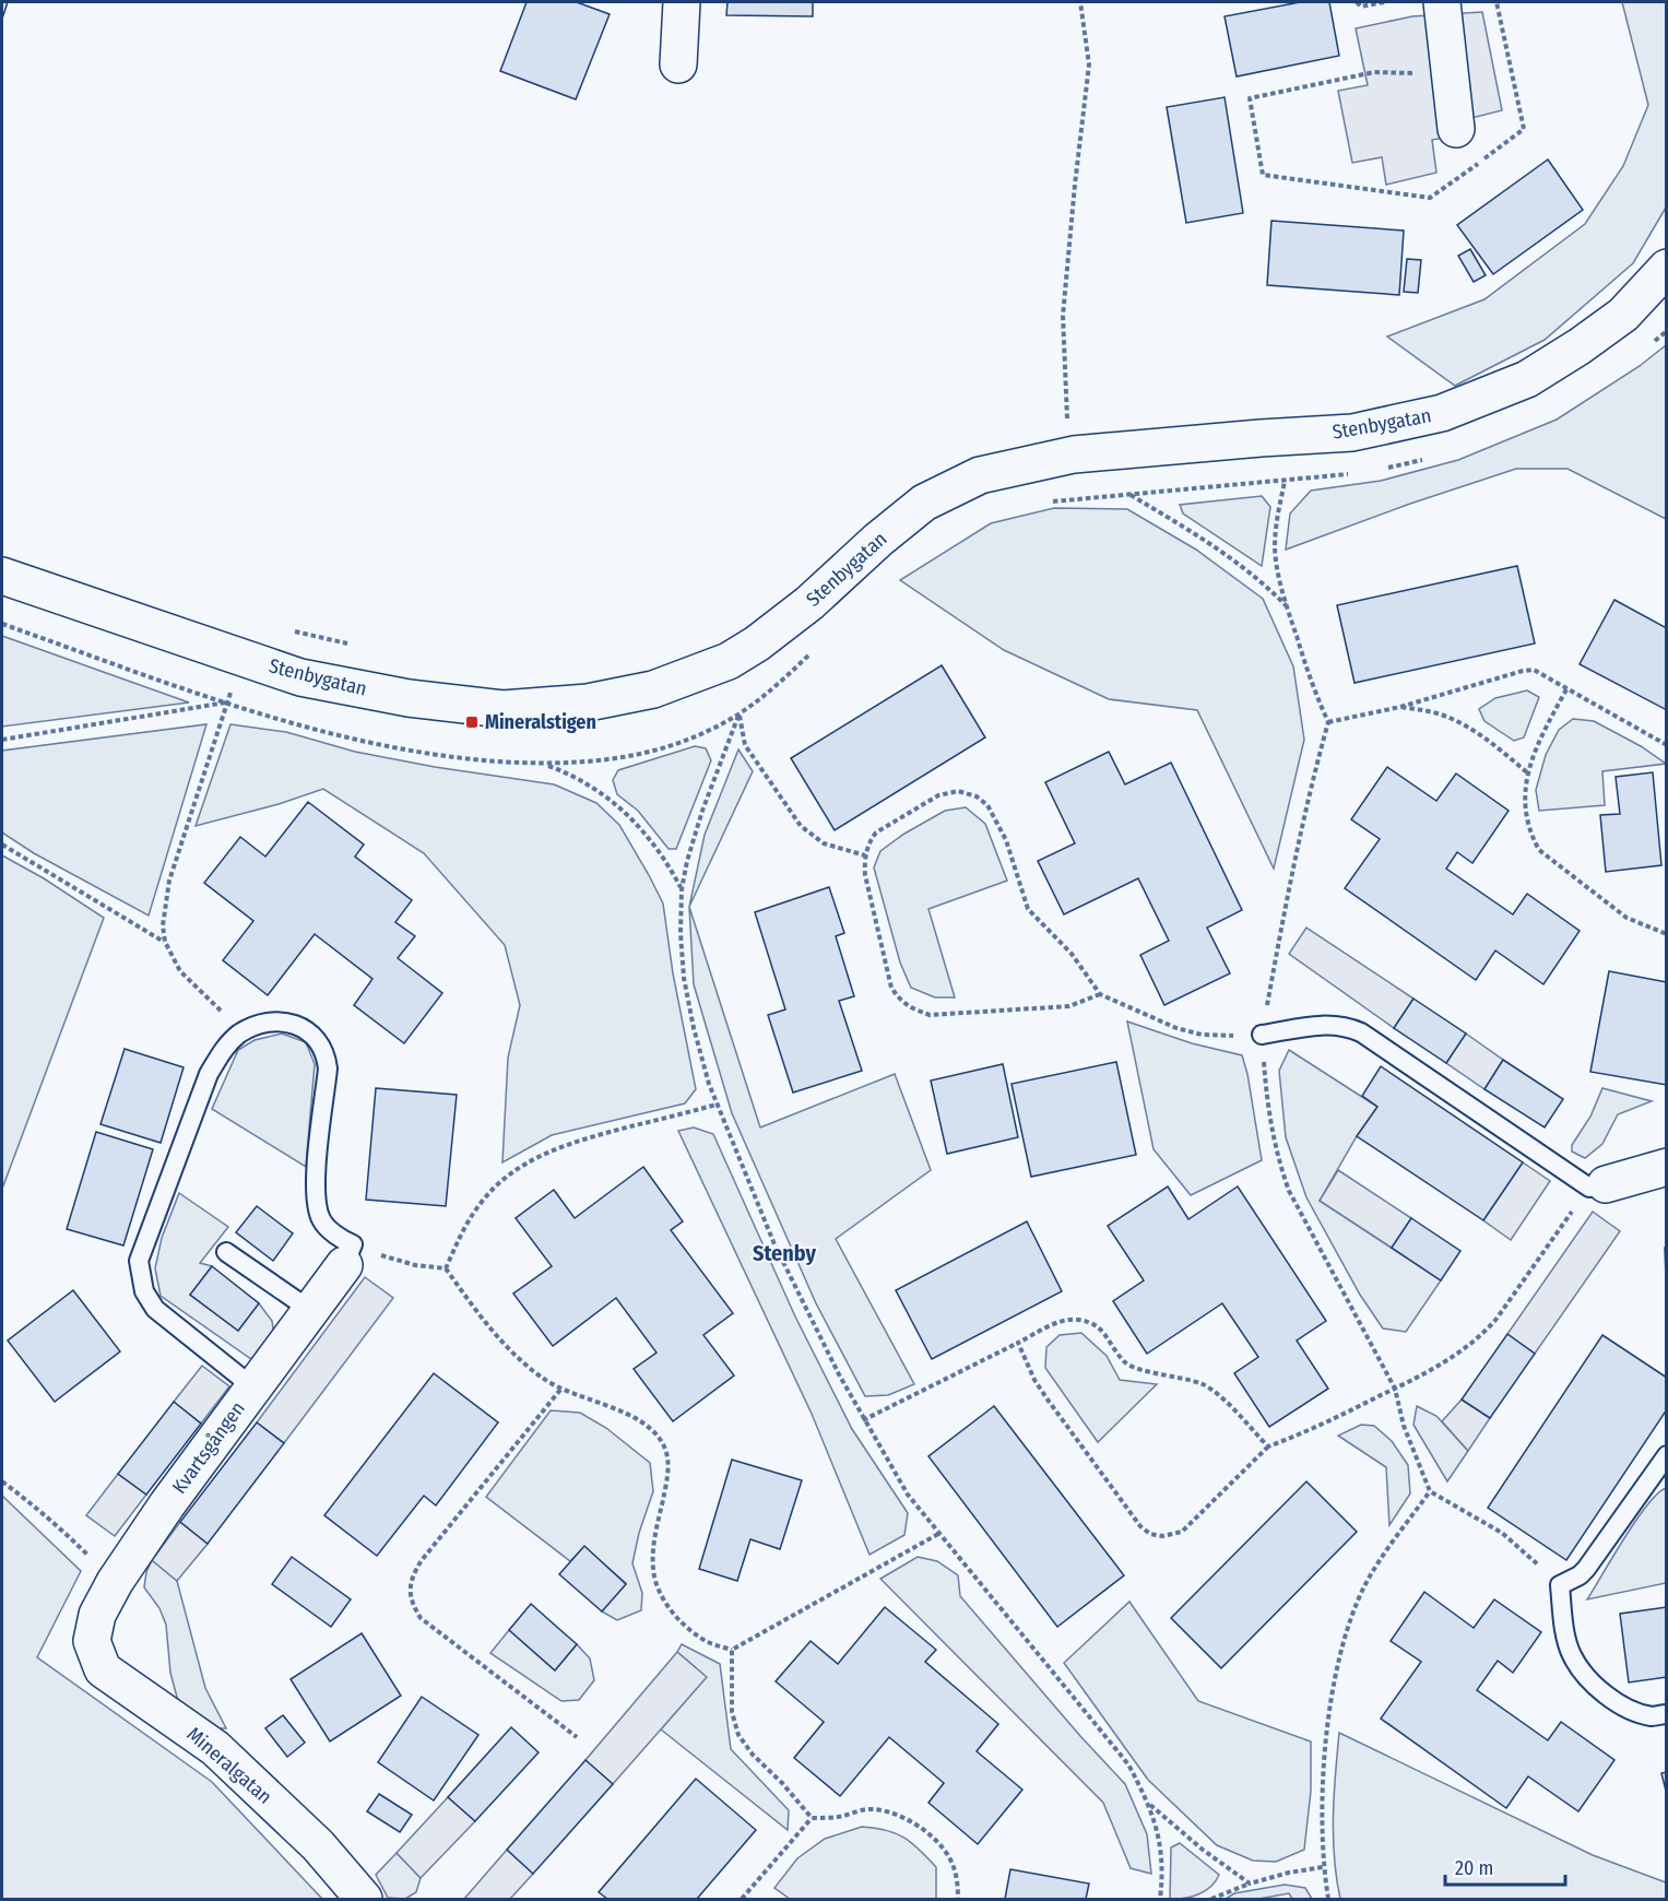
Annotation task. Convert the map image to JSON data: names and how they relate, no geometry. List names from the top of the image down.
{
  "streets": {
    "street": ["Stenbygatan", "Kvartsgången", "Mineralgatan"]
  },
  "crossings": [
    ["Kvartsgången", "Mineralgatan"]
  ],
  "districts": ["Stenby"],
  "places": {
    "transit": ["Mineralstigen"]
  },
  "scale_bar": "20 m"
}
